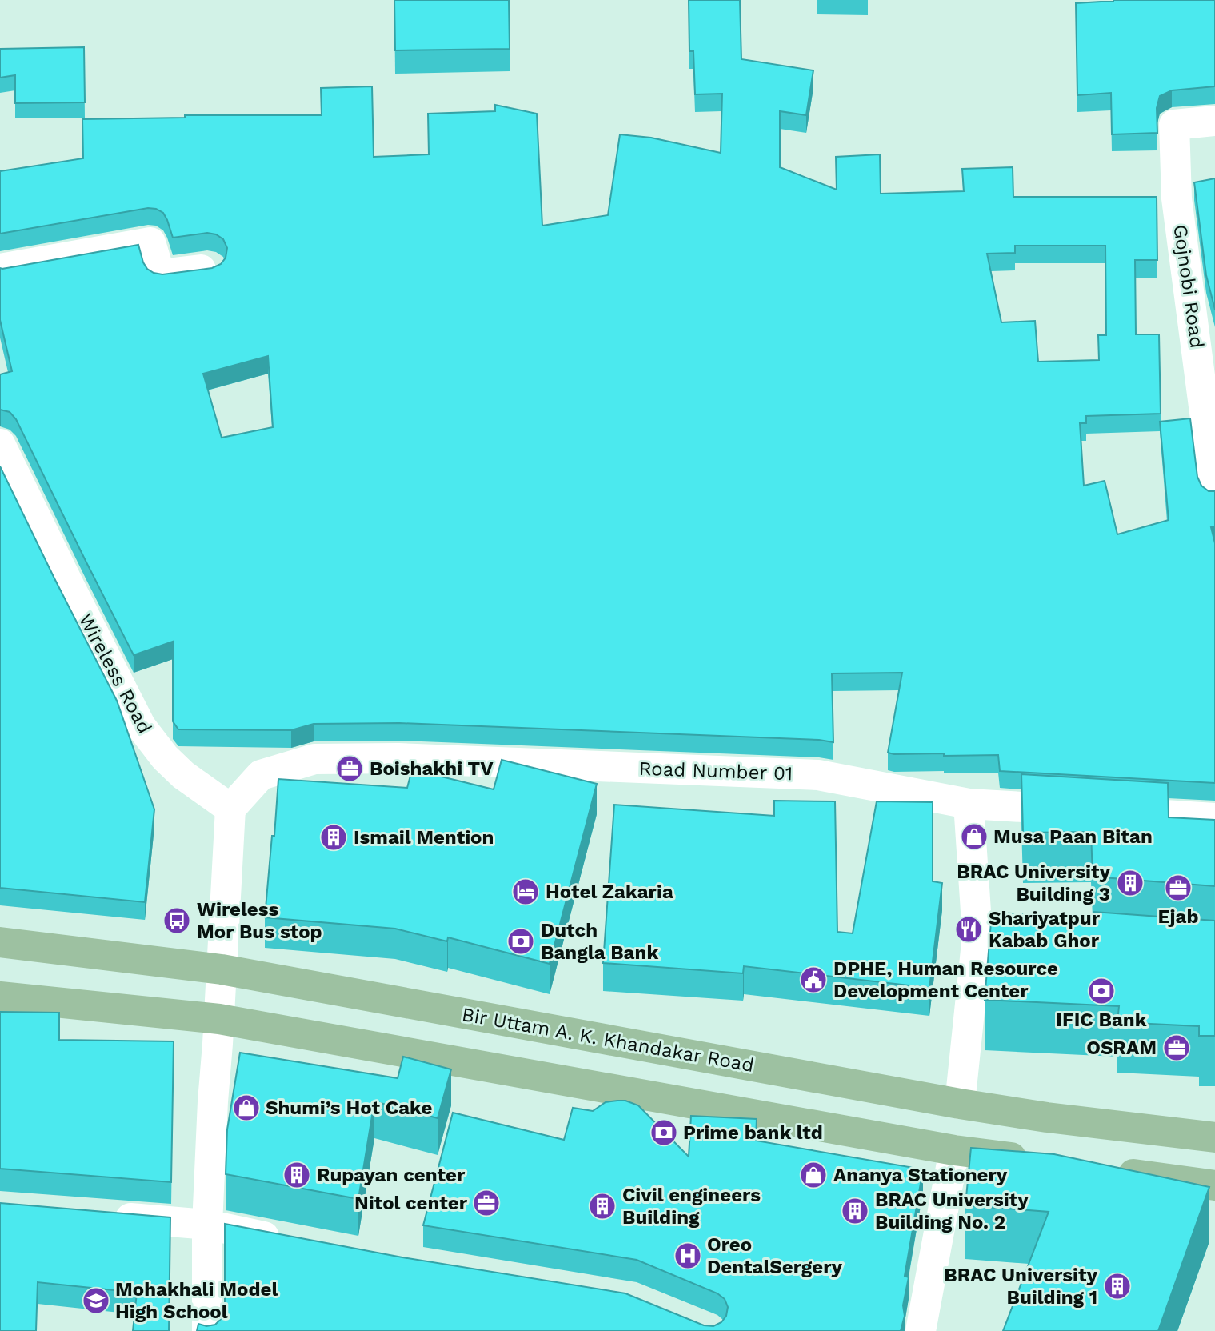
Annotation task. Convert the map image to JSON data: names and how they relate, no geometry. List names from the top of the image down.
{
  "streets": {
    "main road": ["Bir Uttam A. K. Khandakar Road"],
    "street": ["Gojnobi Road", "Wireless Road", "Road Number 01"]
  },
  "crossings": [
    ["Wireless Road", "Road Number 01"]
  ],
  "places": {
    "office": [
      "Boishakhi TV",
      "Ejab",
      "OSRAM",
      "Nitol center"
    ],
    "shop": ["Musa Paan Bitan", "Shumi’s Hot Cake", "Ananya Stationery"],
    "building": [
      "Ismail Mention",
      "BRAC University Building 3",
      "Rupayan center",
      "Civil engineers Building",
      "BRAC University Building No. 2",
      "BRAC University Building 1"
    ],
    "hotel": ["Hotel Zakaria"],
    "bus stop": ["Wireless Mor Bus stop"],
    "restaurant": ["Shariyatpur Kabab Ghor"],
    "bank": ["Dutch Bangla Bank", "IFIC Bank", "Prime bank ltd"],
    "public building": ["DPHE, Human Resource Development Center"],
    "hospital": ["Oreo DentalSergery"],
    "school or university": ["Mohakhali Model High School"]
  }
}
